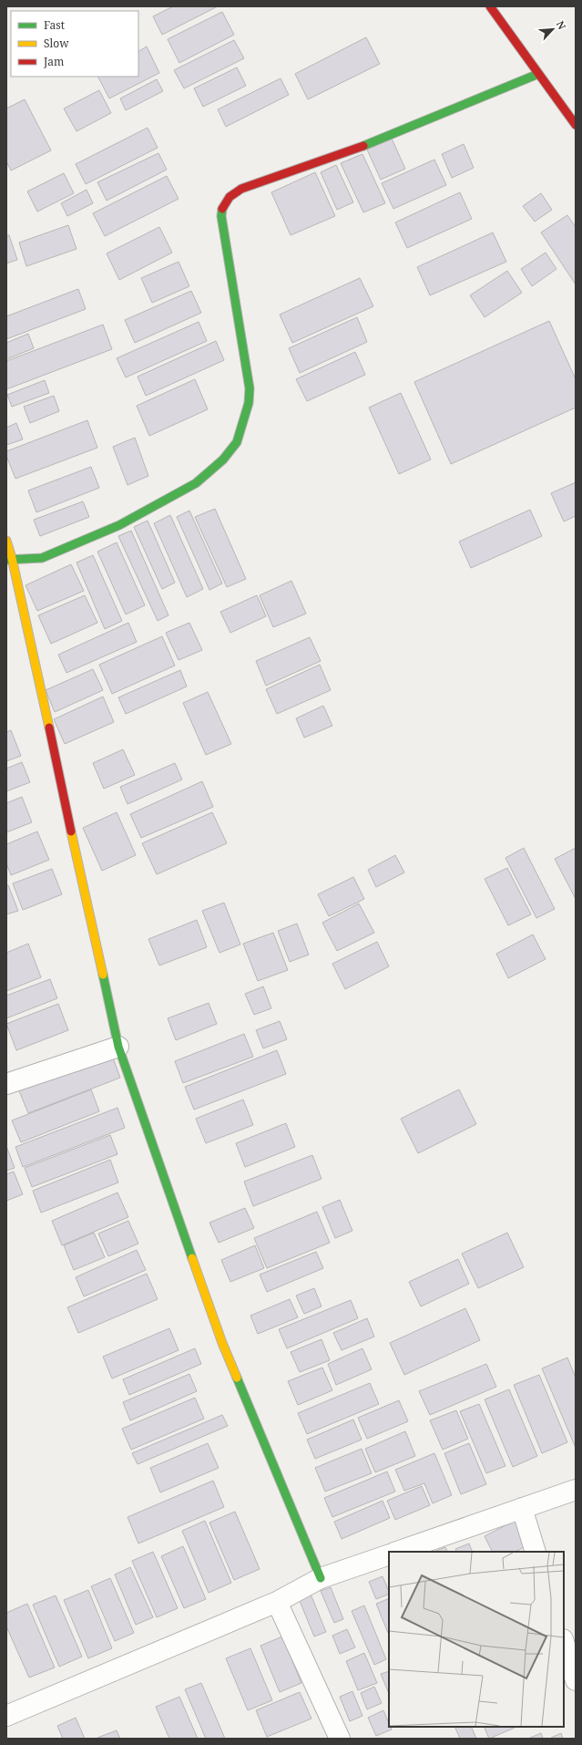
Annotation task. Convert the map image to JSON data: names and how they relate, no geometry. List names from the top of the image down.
{
  "legend": ["Fast", "Slow", "Jam"],
  "north": "top right"
}
